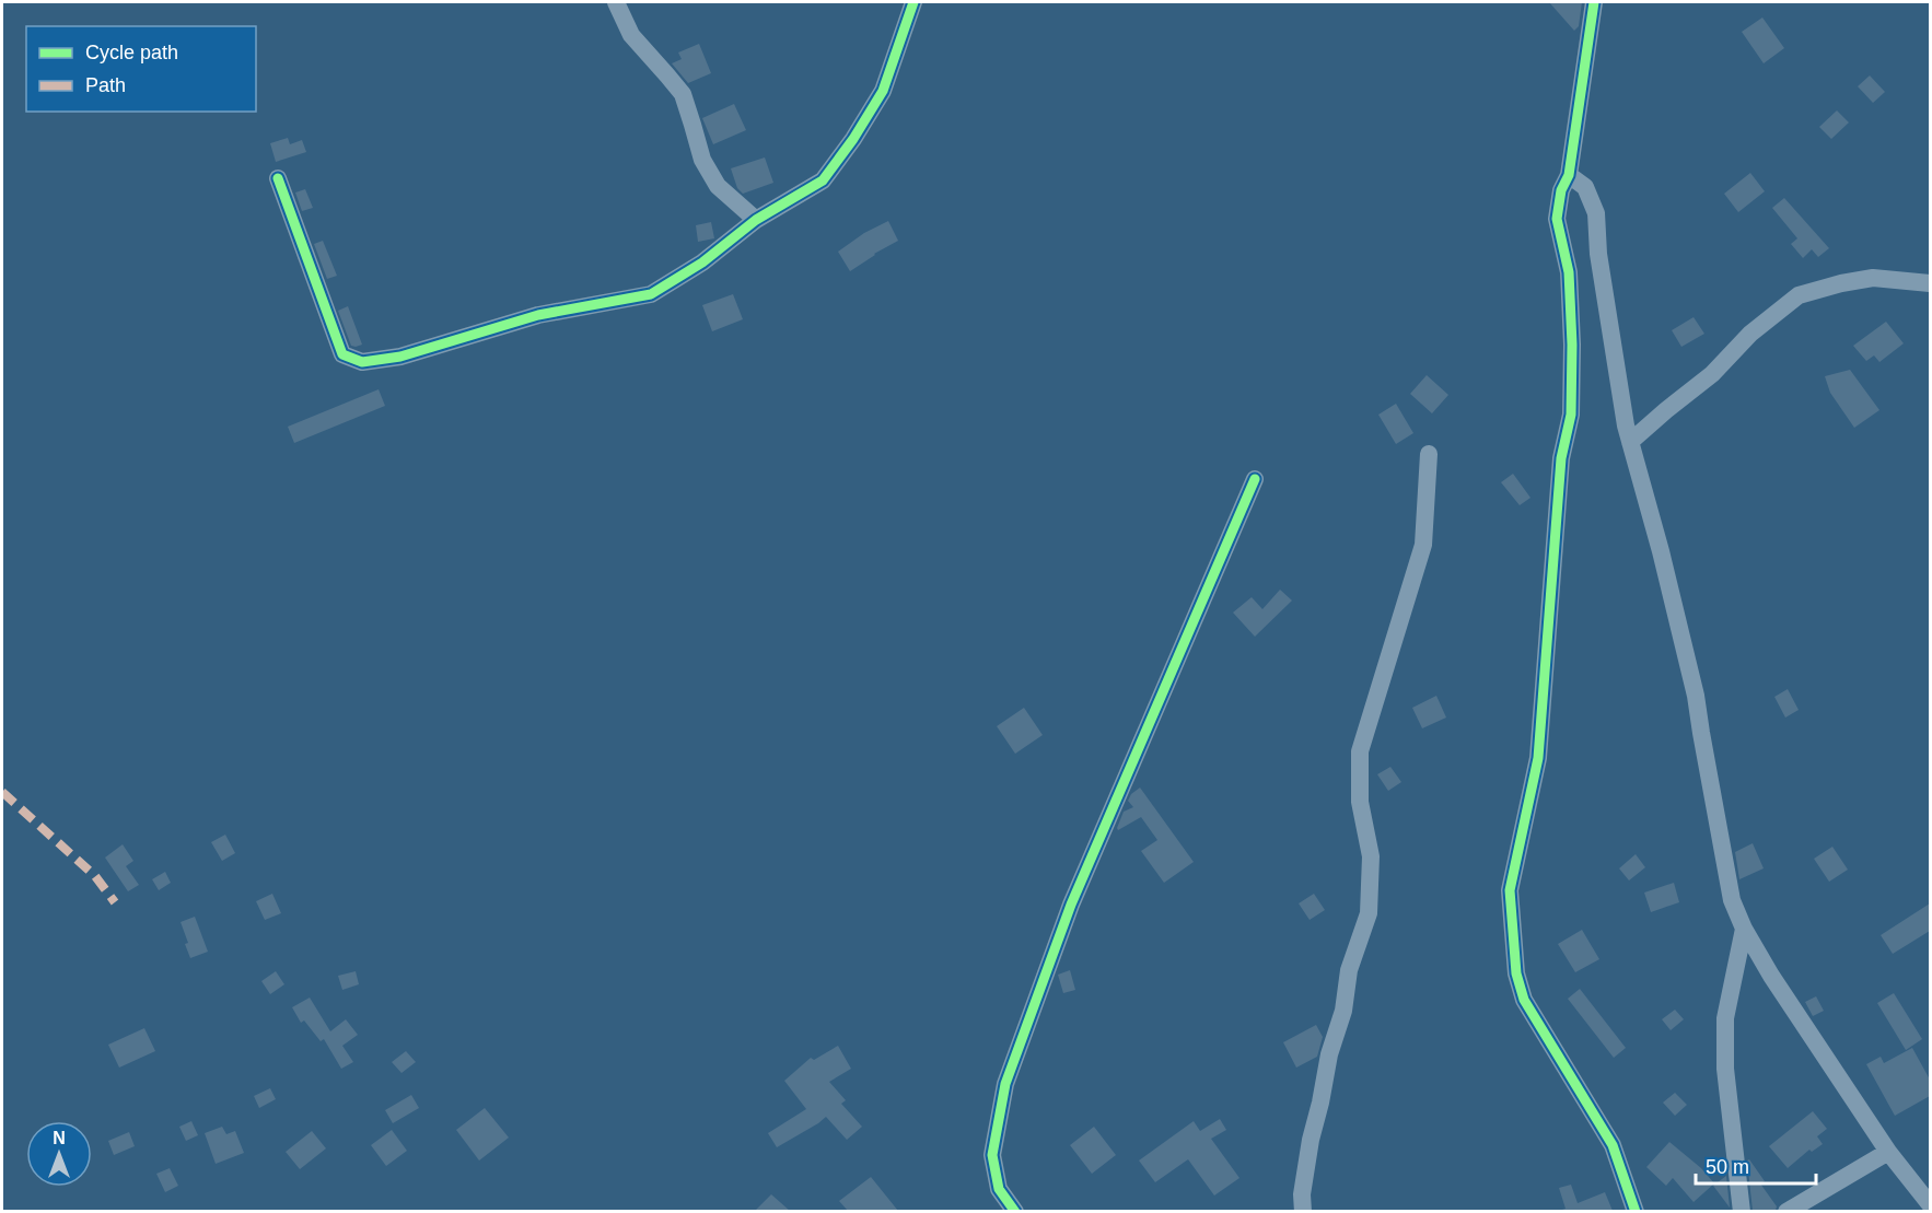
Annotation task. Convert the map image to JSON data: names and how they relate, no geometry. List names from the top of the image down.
{
  "legend": ["Cycle path", "Path"],
  "scale_bar": "50 m",
  "north": "top"
}
